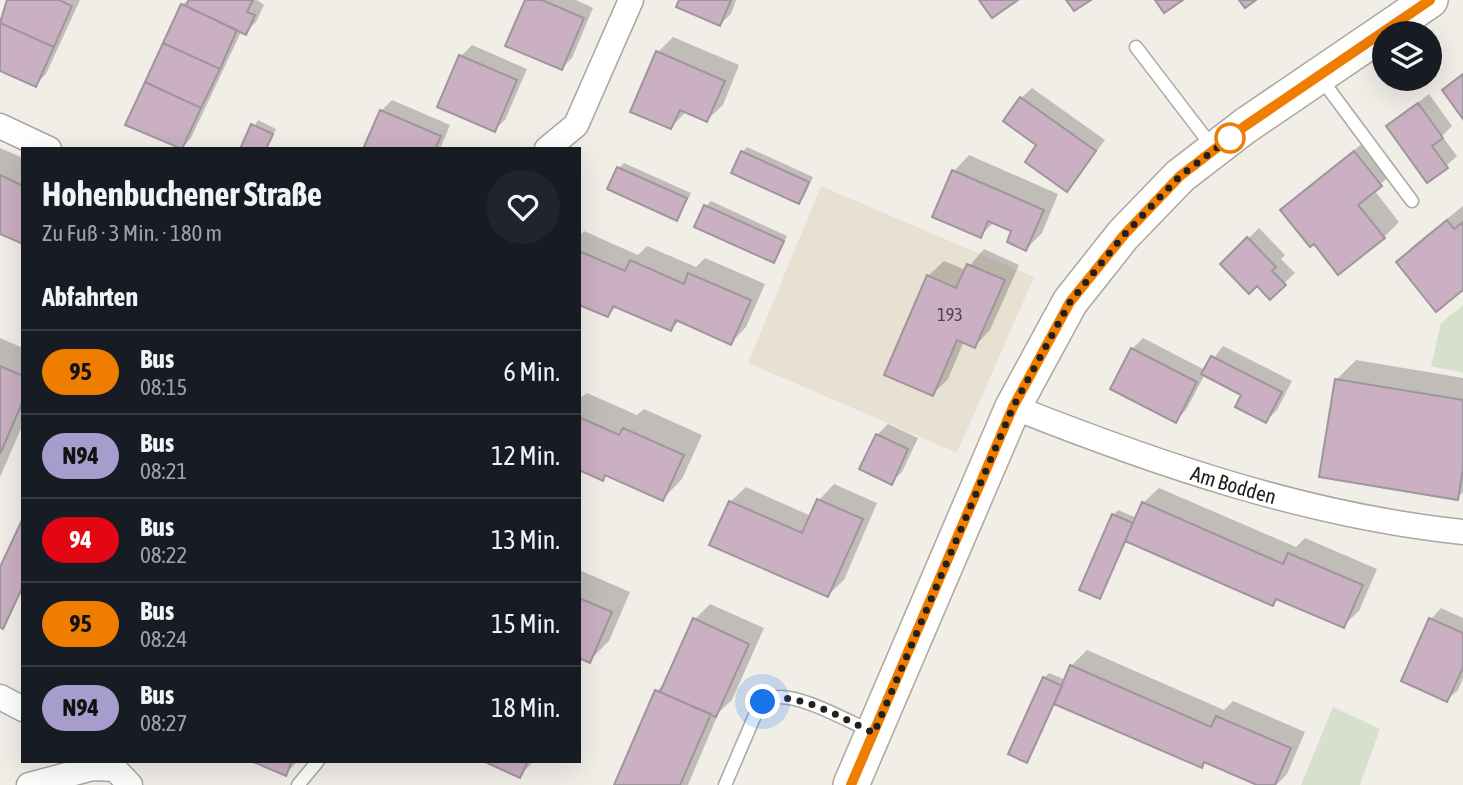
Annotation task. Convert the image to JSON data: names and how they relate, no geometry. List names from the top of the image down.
{
  "streets": {
    "street": ["Am Bodden"]
  },
  "lines": ["bus line 95"],
  "house_numbers": ["193"],
  "page": {
    "heading": [
      ["Hohenbuchener Straße", "Zu Fuß · 3 Min. · 180 m"],
      "Abfahrten"
    ],
    "list": [
      {
        "mark": "95",
        "name": "Bus",
        "note": "08:15",
        "value": "6 Min."
      },
      {
        "mark": "N94",
        "name": "Bus",
        "note": "08:21",
        "value": "12 Min."
      },
      {
        "mark": "94",
        "name": "Bus",
        "note": "08:22",
        "value": "13 Min."
      },
      {
        "mark": "95",
        "name": "Bus",
        "note": "08:24",
        "value": "15 Min."
      },
      {
        "mark": "N94",
        "name": "Bus",
        "note": "08:27",
        "value": "18 Min."
      }
    ]
  }
}
